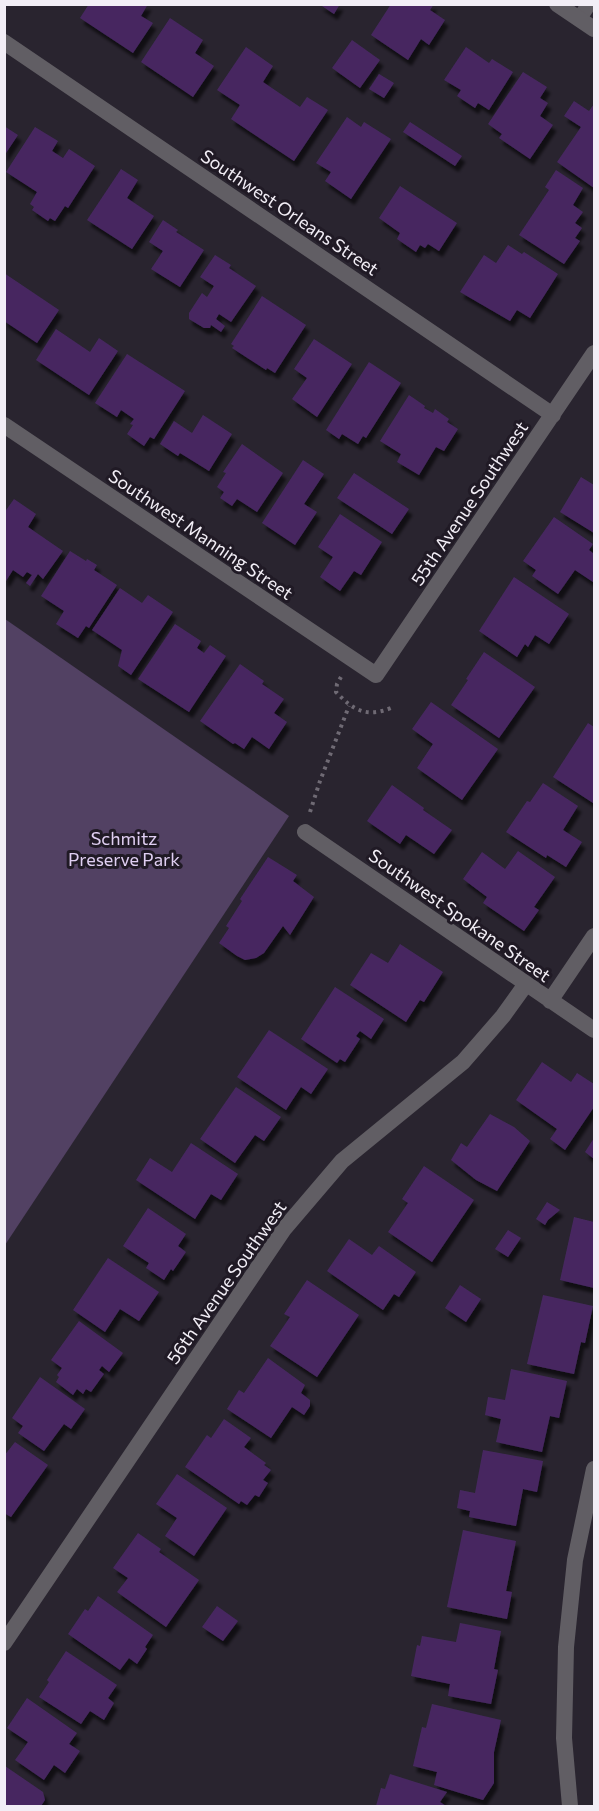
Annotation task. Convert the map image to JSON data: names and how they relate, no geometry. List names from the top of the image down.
{
  "streets": {
    "street": [
      "Southwest Orleans Street",
      "55th Avenue Southwest",
      "Southwest Manning Street",
      "Southwest Spokane Street",
      "56th Avenue Southwest"
    ]
  },
  "crossings": [
    ["Southwest Orleans Street", "55th Avenue Southwest"],
    ["55th Avenue Southwest", "Southwest Manning Street"],
    ["Southwest Spokane Street", "56th Avenue Southwest"]
  ],
  "parks": ["Schmitz Preserve Park"]
}
